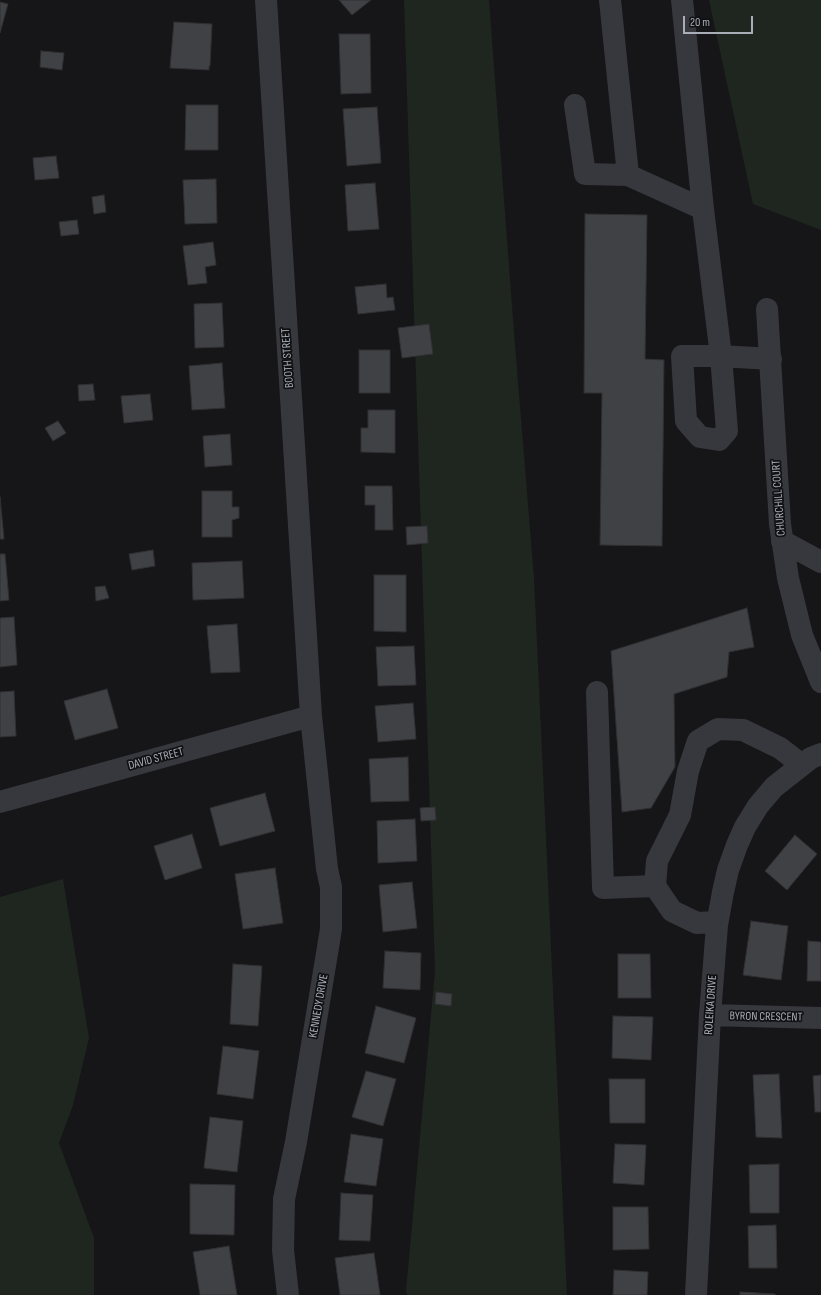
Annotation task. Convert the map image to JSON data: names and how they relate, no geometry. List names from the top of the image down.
{
  "streets": {
    "street": [
      "BOOTH STREET",
      "CHURCHILL COURT",
      "DAVID STREET",
      "ROLEIKA DRIVE",
      "KENNEDY DRIVE",
      "BYRON CRESCENT"
    ]
  },
  "crossings": [
    ["BOOTH STREET", "DAVID STREET"],
    ["BOOTH STREET", "KENNEDY DRIVE"],
    ["DAVID STREET", "KENNEDY DRIVE"],
    ["ROLEIKA DRIVE", "BYRON CRESCENT"]
  ],
  "scale_bar": "20 m"
}
